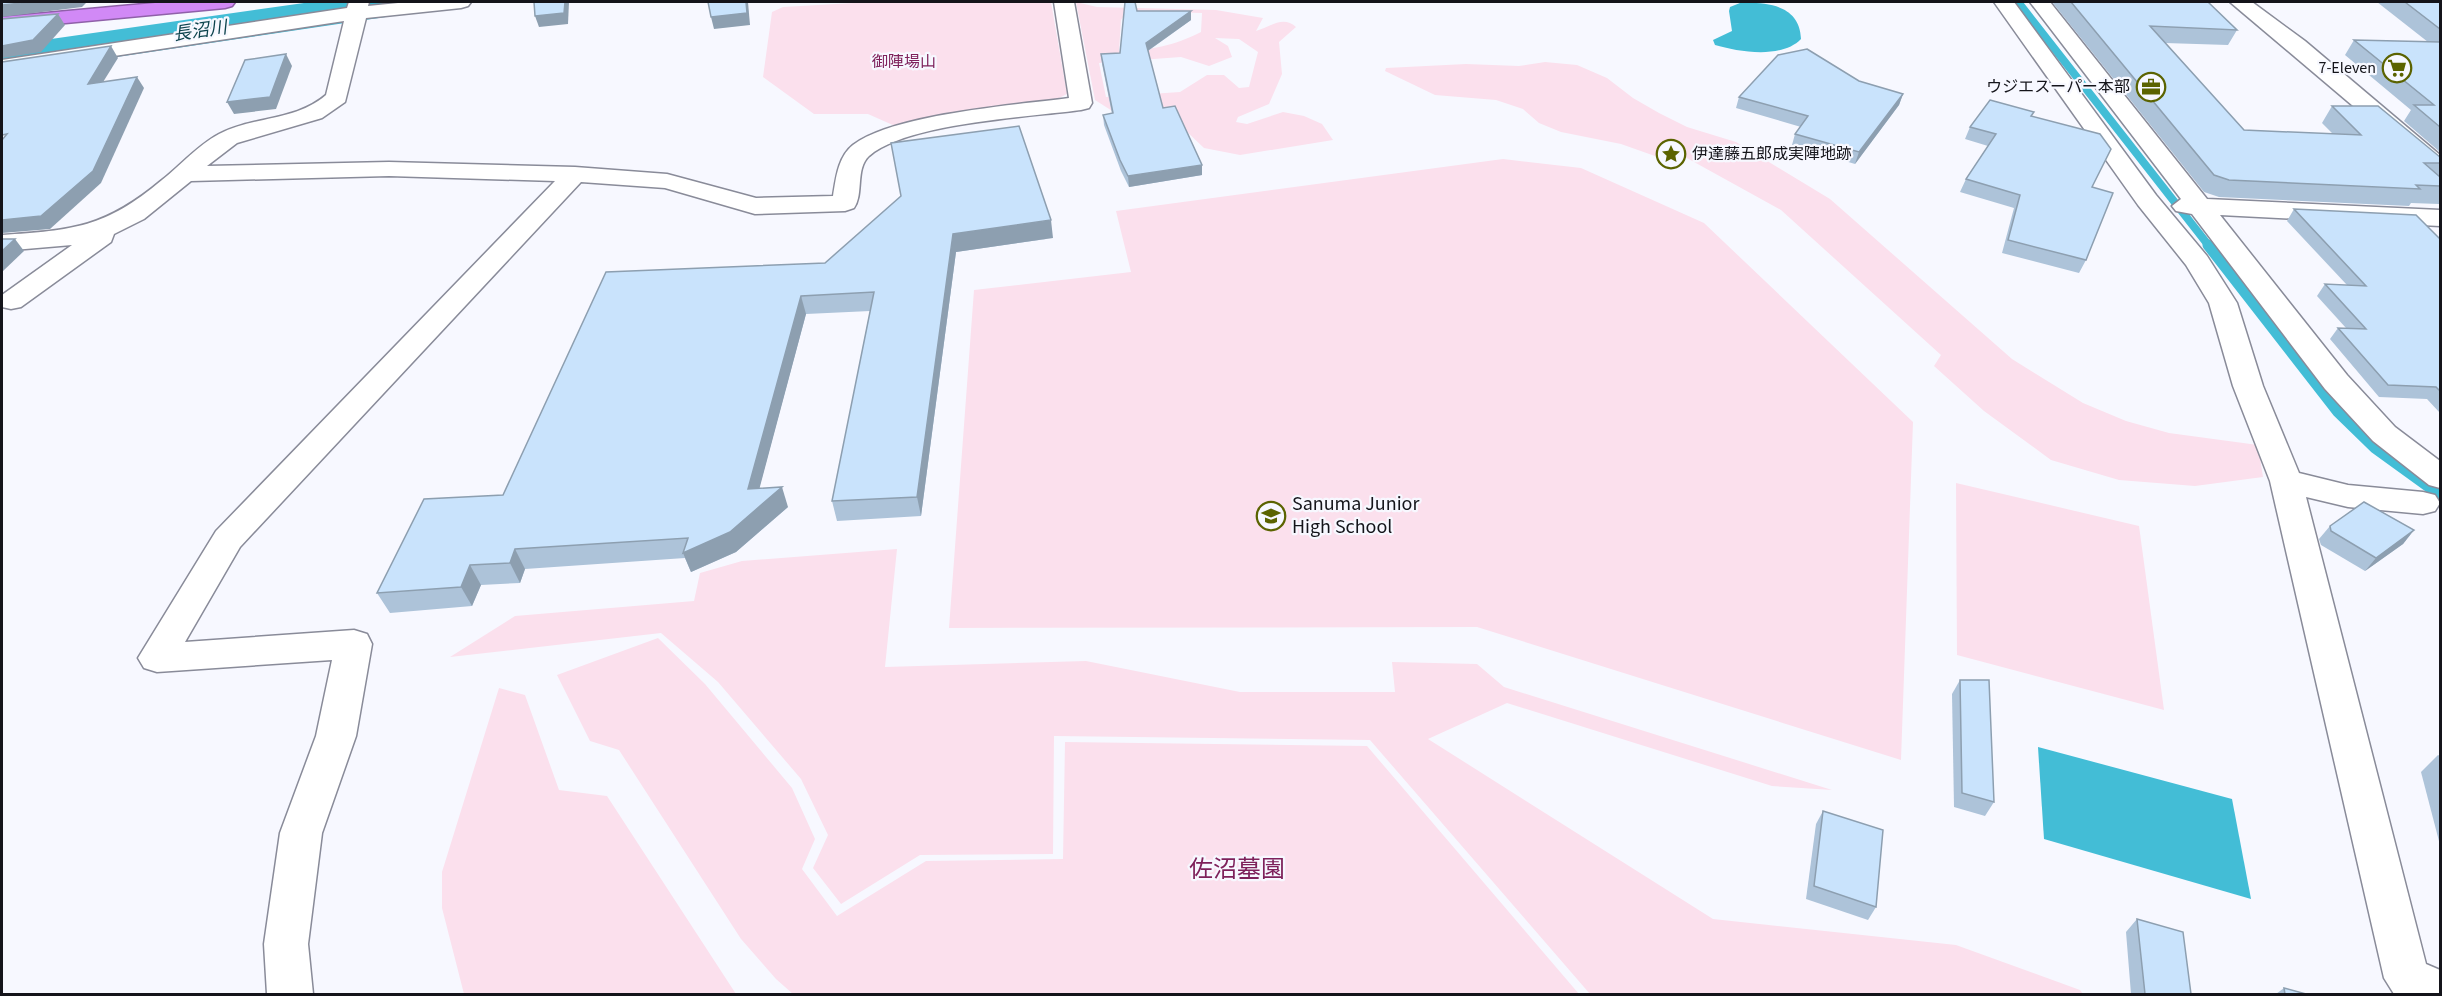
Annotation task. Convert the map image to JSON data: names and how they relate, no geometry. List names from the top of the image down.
{
  "water": ["長沼川"],
  "parks": ["御陣場山", "佐沼墓園"],
  "places": {
    "supermarket": ["7-Eleven"],
    "office": ["ウジエスーパー本部"],
    "place": ["伊達藤五郎成実陣地跡"],
    "school or university": ["Sanuma Junior High School"]
  }
}
